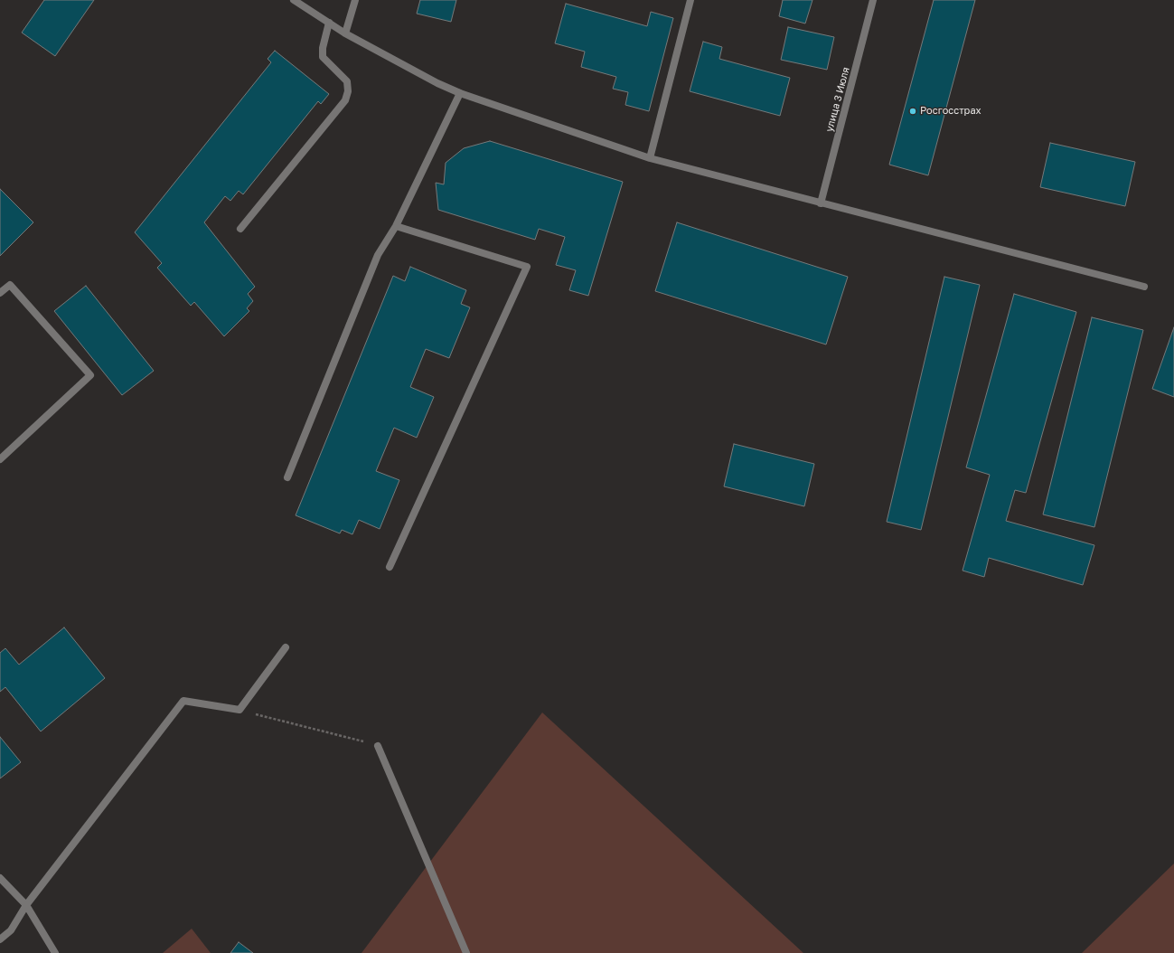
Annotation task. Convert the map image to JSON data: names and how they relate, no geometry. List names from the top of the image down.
{
  "streets": {
    "street": ["улица 3 Июля"]
  },
  "places": ["Росгосстрах"]
}
